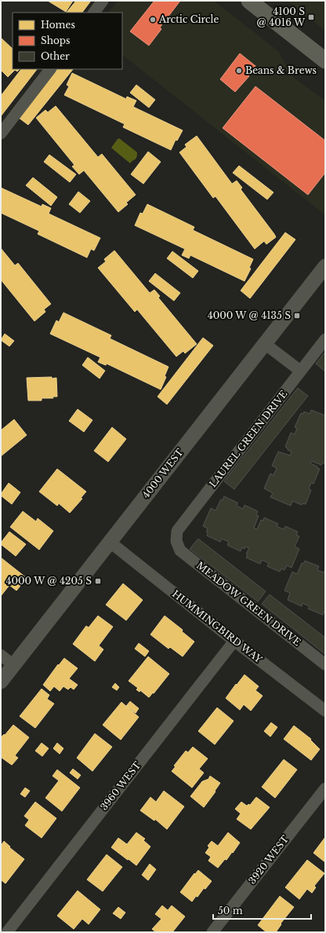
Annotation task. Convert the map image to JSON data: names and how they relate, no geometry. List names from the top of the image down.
{
  "streets": {
    "street": [
      "LAUREL GREEN DRIVE",
      "4000 WEST",
      "MEADOW GREEN DRIVE",
      "HUMMINGBIRD WAY",
      "3960 WEST",
      "3920 WEST"
    ]
  },
  "crossings": [
    ["LAUREL GREEN DRIVE", "MEADOW GREEN DRIVE"],
    ["4000 WEST", "HUMMINGBIRD WAY"],
    ["HUMMINGBIRD WAY", "3960 WEST"]
  ],
  "places": {
    "transit": ["4100 S @ 4016 W", "4000 W @ 4135 S", "4000 W @ 4205 S"],
    "other": ["Arctic Circle", "Beans & Brews"]
  },
  "legend": ["Homes", "Shops", "Other"],
  "scale_bar": "50 m"
}
